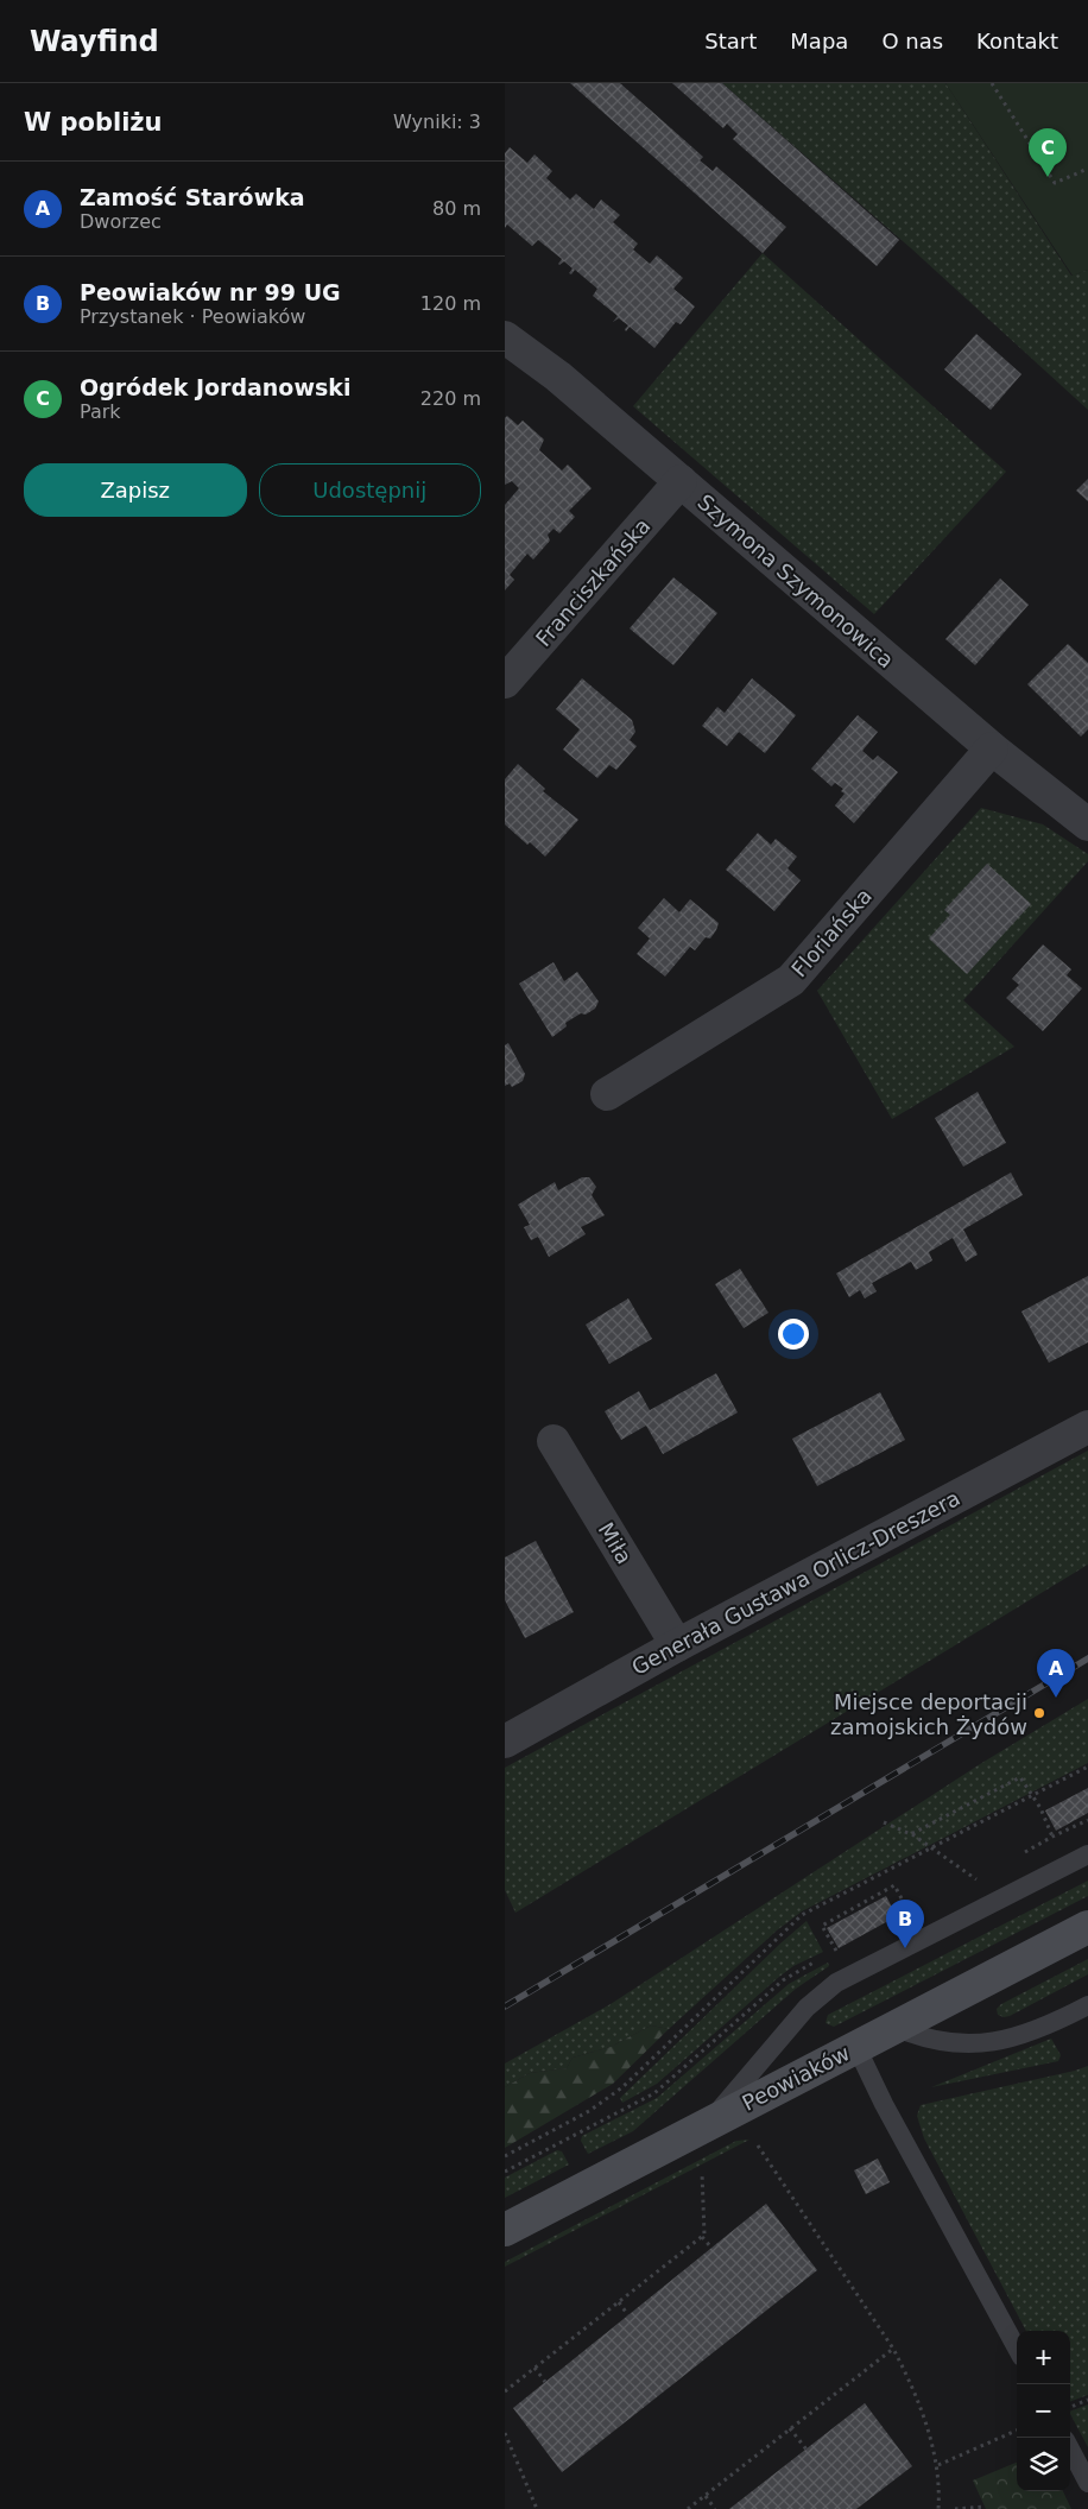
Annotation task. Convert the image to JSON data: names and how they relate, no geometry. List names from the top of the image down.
{
  "streets": {
    "street": [
      "Szymona Szymonowica",
      "Franciszkańska",
      "Floriańska",
      "Miła",
      "Generała Gustawa Orlicz-Dreszera",
      "Peowiaków"
    ]
  },
  "crossings": [
    ["Szymona Szymonowica", "Franciszkańska"],
    ["Szymona Szymonowica", "Floriańska"],
    ["Miła", "Generała Gustawa Orlicz-Dreszera"]
  ],
  "places": ["Miejsce deportacji zamojskich Żydów"],
  "page": {
    "header": "Wayfind",
    "nav": [
      "Start",
      "Mapa",
      "O nas",
      "Kontakt"
    ],
    "heading": ["W pobliżu", "Wyniki: 3"],
    "pins": ["C", "A", "B"],
    "list": [
      {
        "mark": "A",
        "name": "Zamość Starówka",
        "note": "Dworzec",
        "value": "80 m"
      },
      {
        "mark": "B",
        "name": "Peowiaków nr 99 UG",
        "note": "Przystanek · Peowiaków",
        "value": "120 m"
      },
      {
        "mark": "C",
        "name": "Ogródek Jordanowski",
        "note": "Park",
        "value": "220 m"
      }
    ],
    "buttons": ["Zapisz", "Udostępnij"],
    "map_buttons": ["+", "−"]
  }
}
